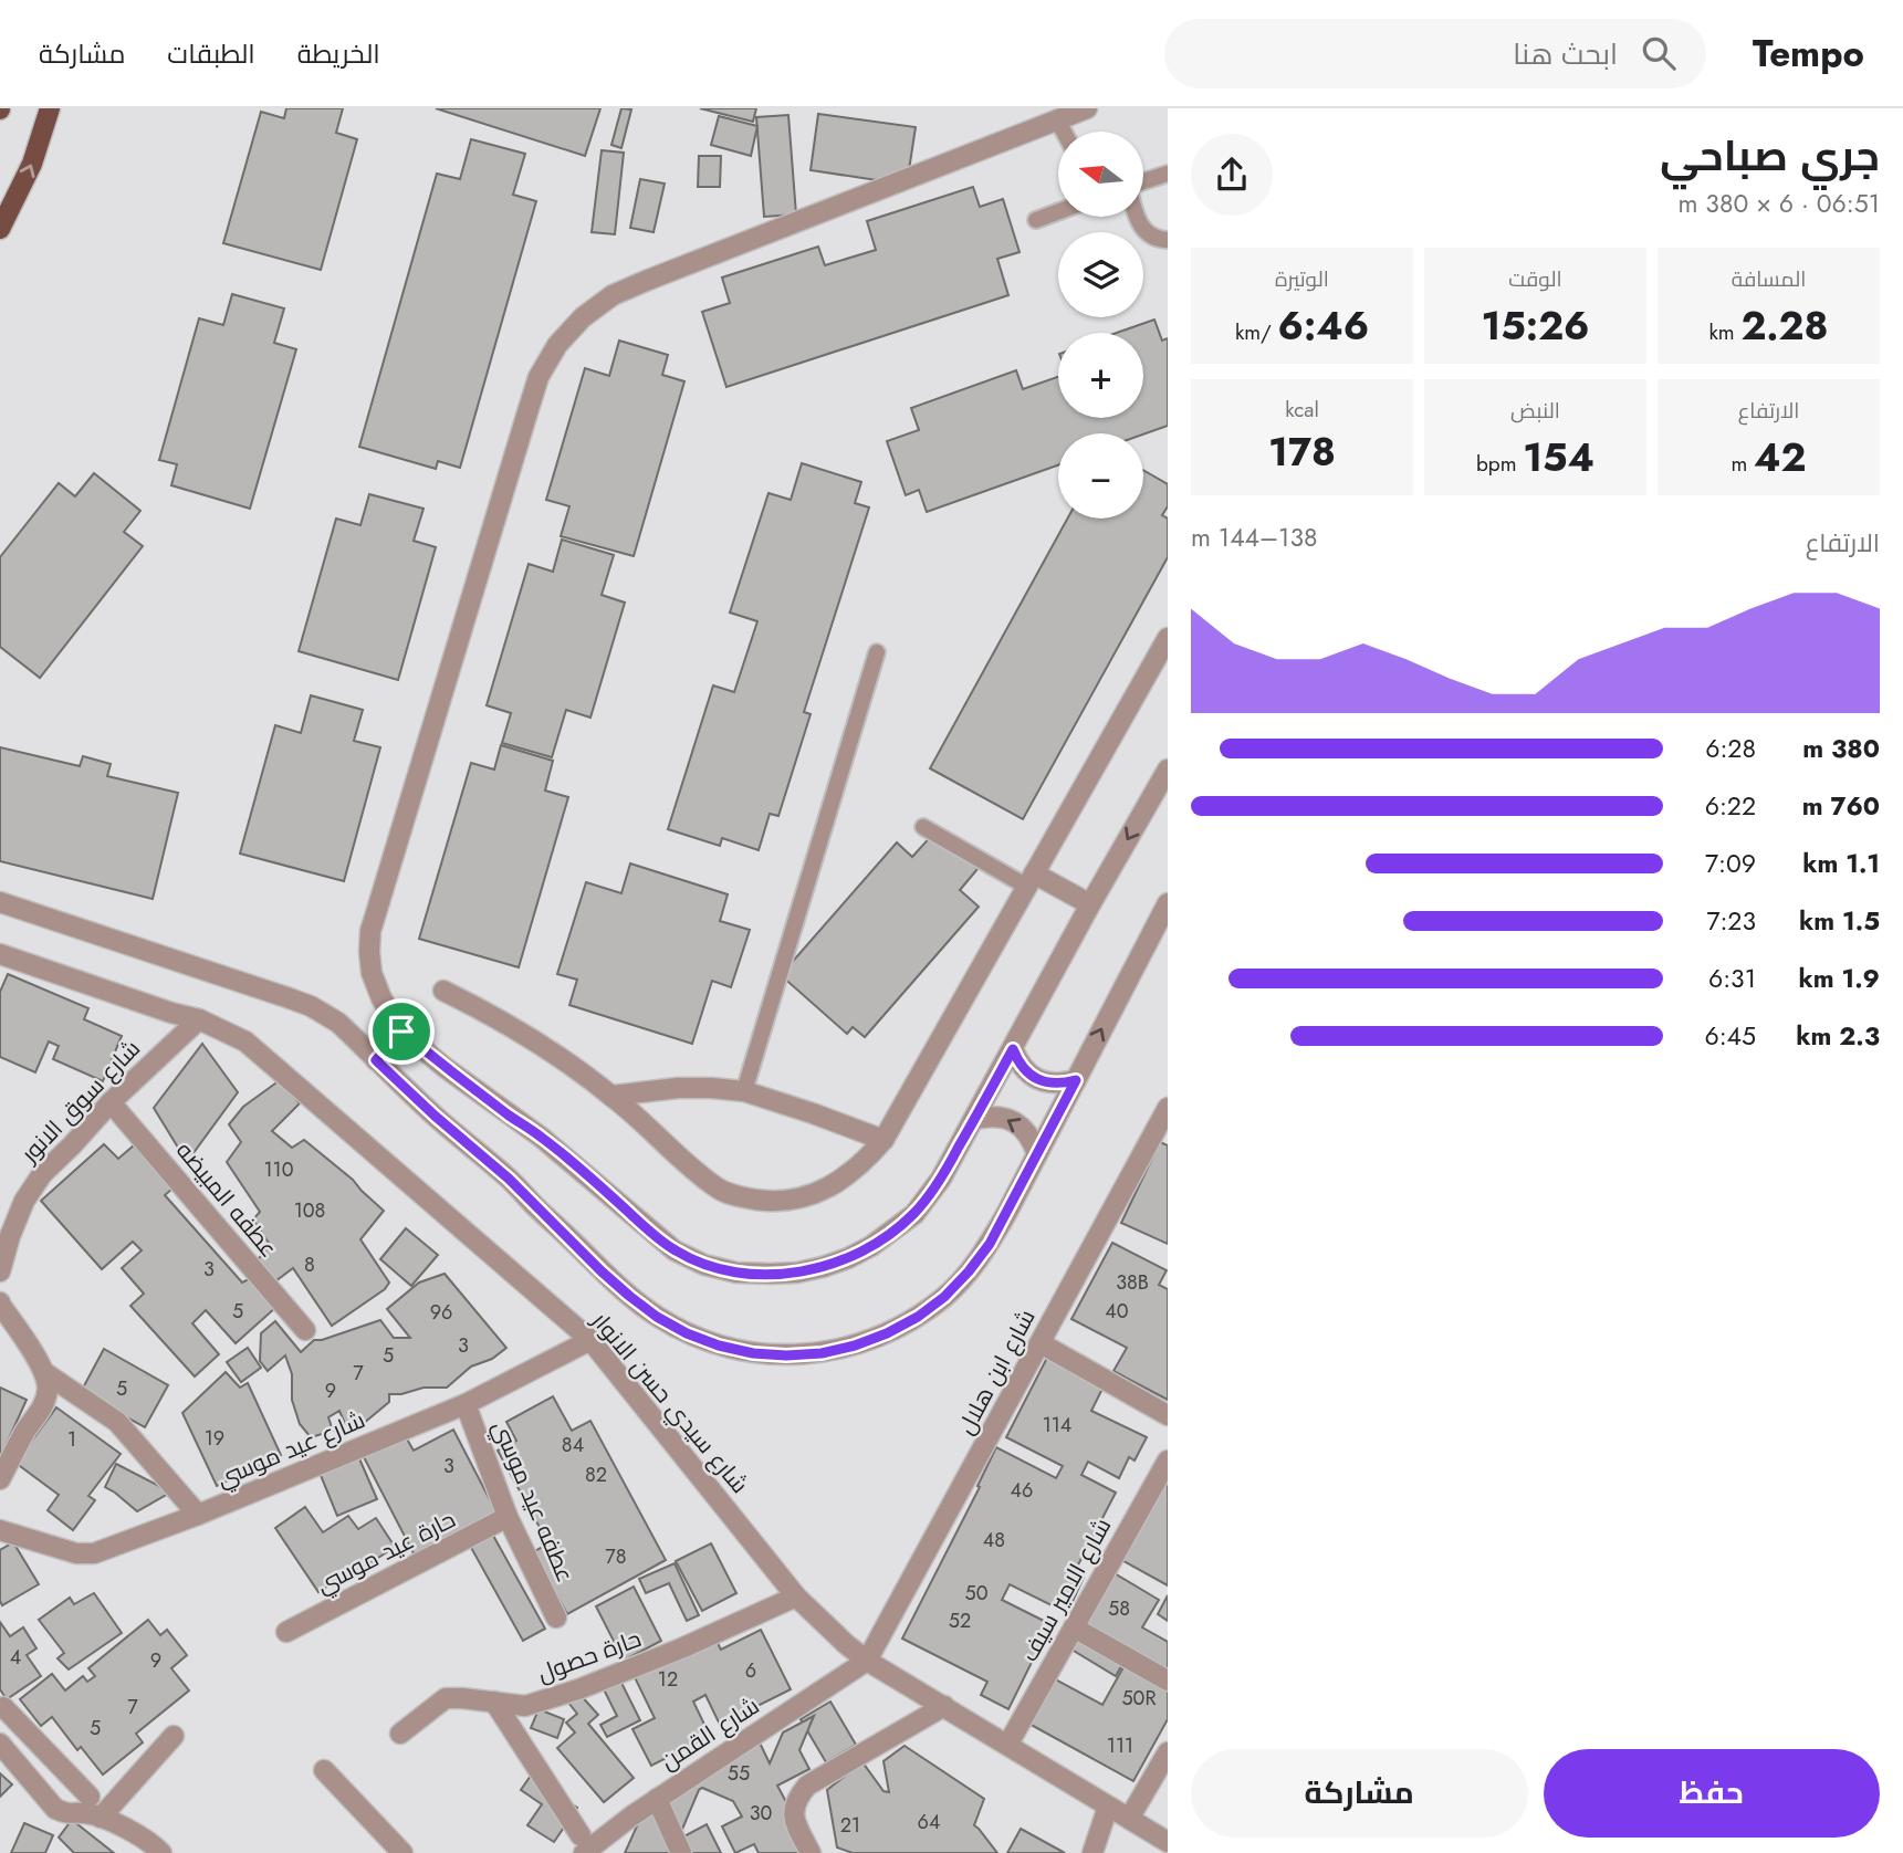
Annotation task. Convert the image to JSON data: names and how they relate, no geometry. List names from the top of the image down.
{
  "streets": {
    "street": [
      "شارع سوق الانور",
      "عطفه المبيضه",
      "شارع ابن هلال",
      "شارع سيدي حسن الانوار",
      "شارع عيد موسي",
      "عطفه عيد موسي",
      "حارة عيد موسي",
      "شارع الامير سيف",
      "حارة حصول",
      "شارع القمن"
    ]
  },
  "crossings": [
    ["شارع سوق الانور", "عطفه المبيضه"],
    ["شارع سوق الانور", "شارع سيدي حسن الانوار"],
    ["شارع ابن هلال", "شارع سيدي حسن الانوار"],
    ["شارع ابن هلال", "شارع القمن"],
    ["شارع سيدي حسن الانوار", "شارع عيد موسي"],
    ["شارع سيدي حسن الانوار", "شارع الامير سيف"],
    ["شارع سيدي حسن الانوار", "حارة حصول"],
    ["شارع سيدي حسن الانوار", "شارع القمن"],
    ["شارع عيد موسي", "عطفه عيد موسي"],
    ["عطفه عيد موسي", "حارة عيد موسي"]
  ],
  "house_numbers": [
    "110",
    "108",
    "8",
    "3",
    "38B",
    "5",
    "40",
    "96",
    "3",
    "5",
    "7",
    "5",
    "9",
    "114",
    "19",
    "1",
    "84",
    "3",
    "82",
    "46",
    "48",
    "78",
    "50",
    "58",
    "52",
    "4",
    "9",
    "6",
    "12",
    "50R",
    "7",
    "5",
    "111",
    "55",
    "30",
    "64",
    "21"
  ],
  "north": "left",
  "page": {
    "header": "Tempo",
    "search": "ابحث هنا",
    "nav": ["الخريطة", "الطبقات", "مشاركة"],
    "heading": ["جري صباحي", "06:51 · 6 × 380 m"],
    "map_buttons": ["+", "−"],
    "stats": [
      ["المسافة", "2.28 km"],
      ["الوقت", "15:26"],
      ["الوتيرة", "6:46 /km"],
      ["الارتفاع", "42 m"],
      ["النبض", "154 bpm"],
      ["kcal", "178"]
    ],
    "chart": ["الارتفاع", "138–144 m"],
    "list": [
      {
        "name": "380 m",
        "note": "6:28"
      },
      {
        "name": "760 m",
        "note": "6:22"
      },
      {
        "name": "1.1 km",
        "note": "7:09"
      },
      {
        "name": "1.5 km",
        "note": "7:23"
      },
      {
        "name": "1.9 km",
        "note": "6:31"
      },
      {
        "name": "2.3 km",
        "note": "6:45"
      }
    ],
    "buttons": ["حفظ", "مشاركة"]
  }
}
